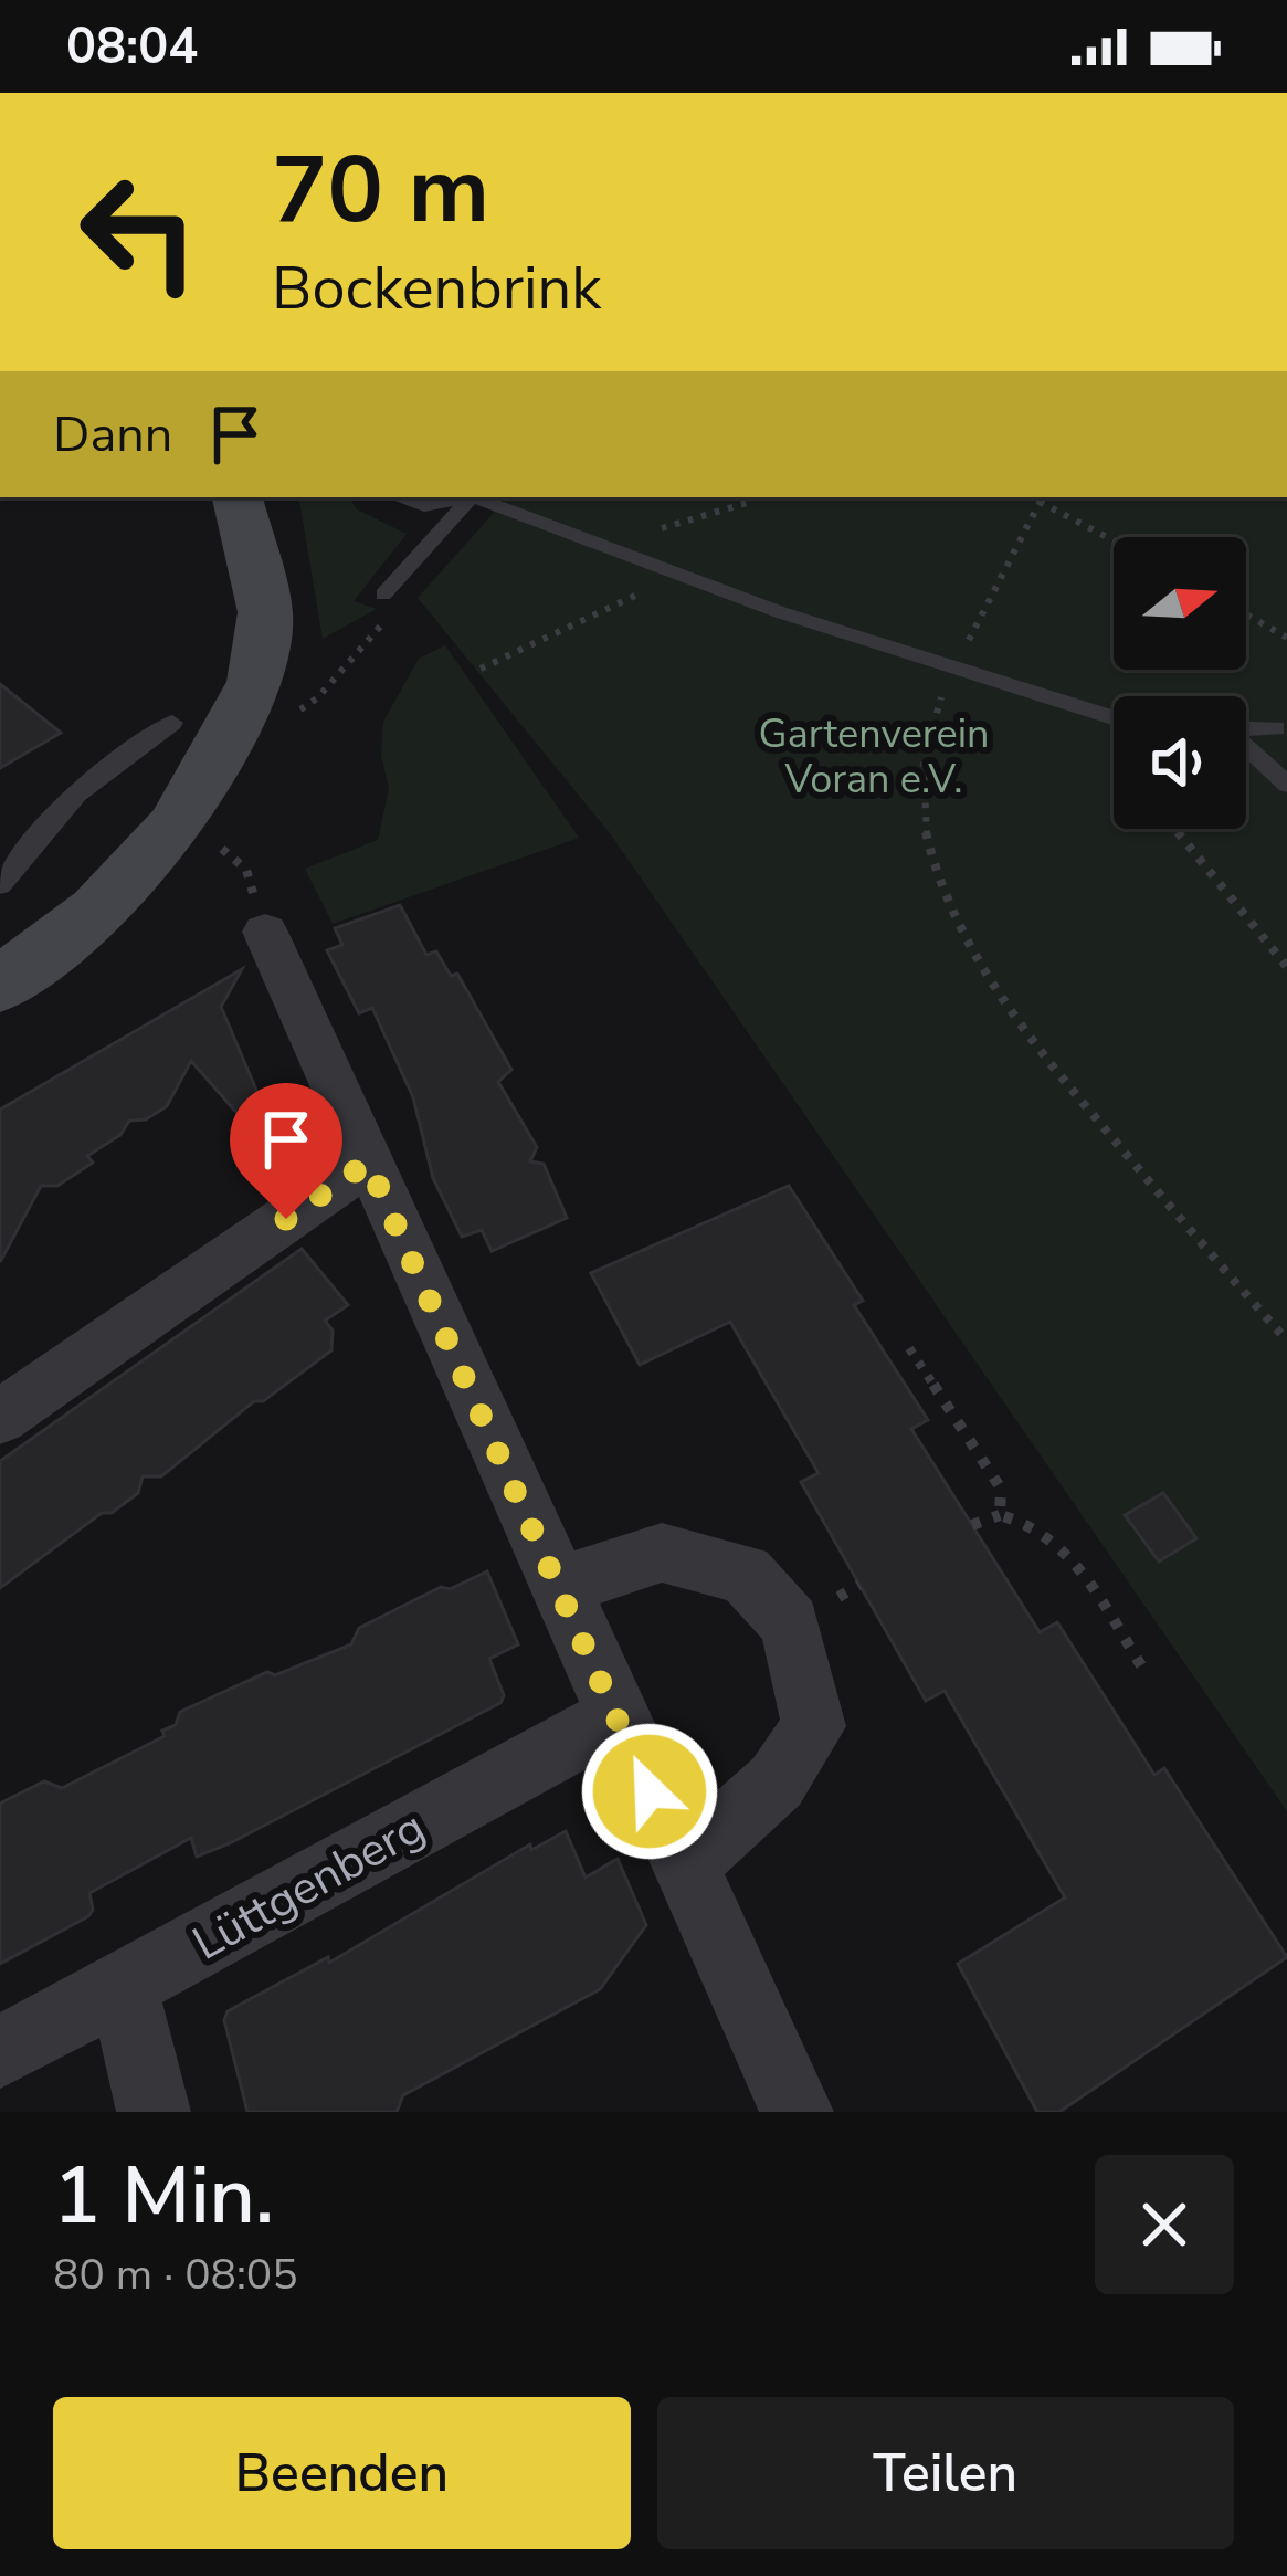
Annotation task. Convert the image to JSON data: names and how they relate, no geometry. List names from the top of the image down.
{
  "streets": {
    "street": ["Lüttgenberg"]
  },
  "parks": ["Gartenverein Voran e.V."],
  "north": "right",
  "page": {
    "status": "08:04",
    "turn": ["70 m", "Bockenbrink"],
    "then": "Dann",
    "heading": ["1 Min.", "80 m · 08:05"],
    "buttons": ["Beenden", "Teilen"]
  }
}
